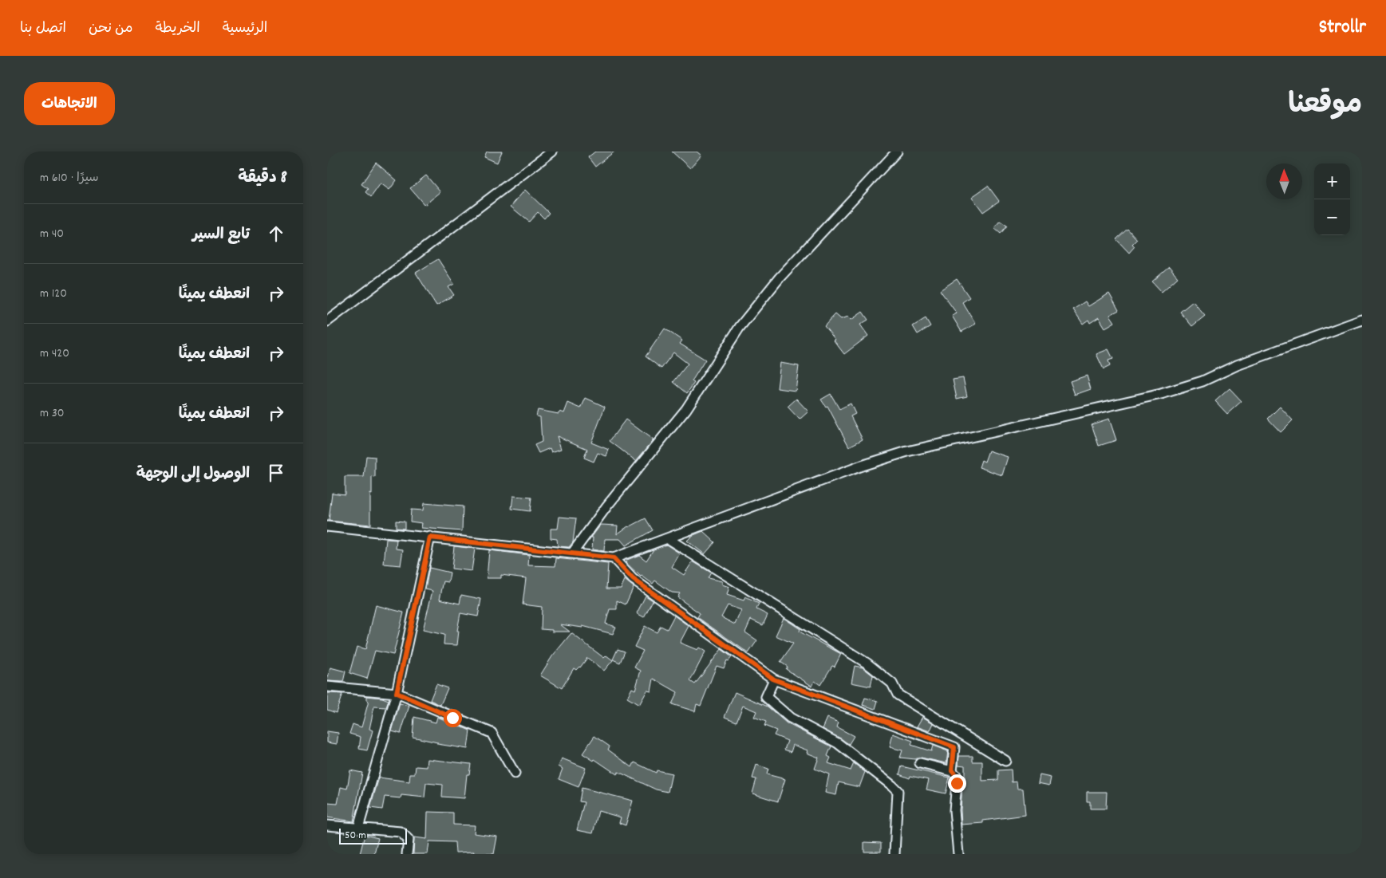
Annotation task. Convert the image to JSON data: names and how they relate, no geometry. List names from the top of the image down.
{
  "scale_bar": "50 m",
  "north": "top",
  "page": {
    "header": "Strollr",
    "nav": [
      "الرئيسية",
      "الخريطة",
      "من نحن",
      "اتصل بنا"
    ],
    "title": "موقعنا",
    "buttons": "الاتجاهات",
    "heading": ["8 دقيقة", "سيرًا · 610 m"],
    "map_buttons": ["+", "−"],
    "list": [
      ["تابع السير", "40 m"],
      ["انعطف يمينًا", "120 m"],
      ["انعطف يمينًا", "420 m"],
      ["انعطف يمينًا", "30 m"],
      "الوصول إلى الوجهة"
    ],
    "scale": "50 m"
  }
}
